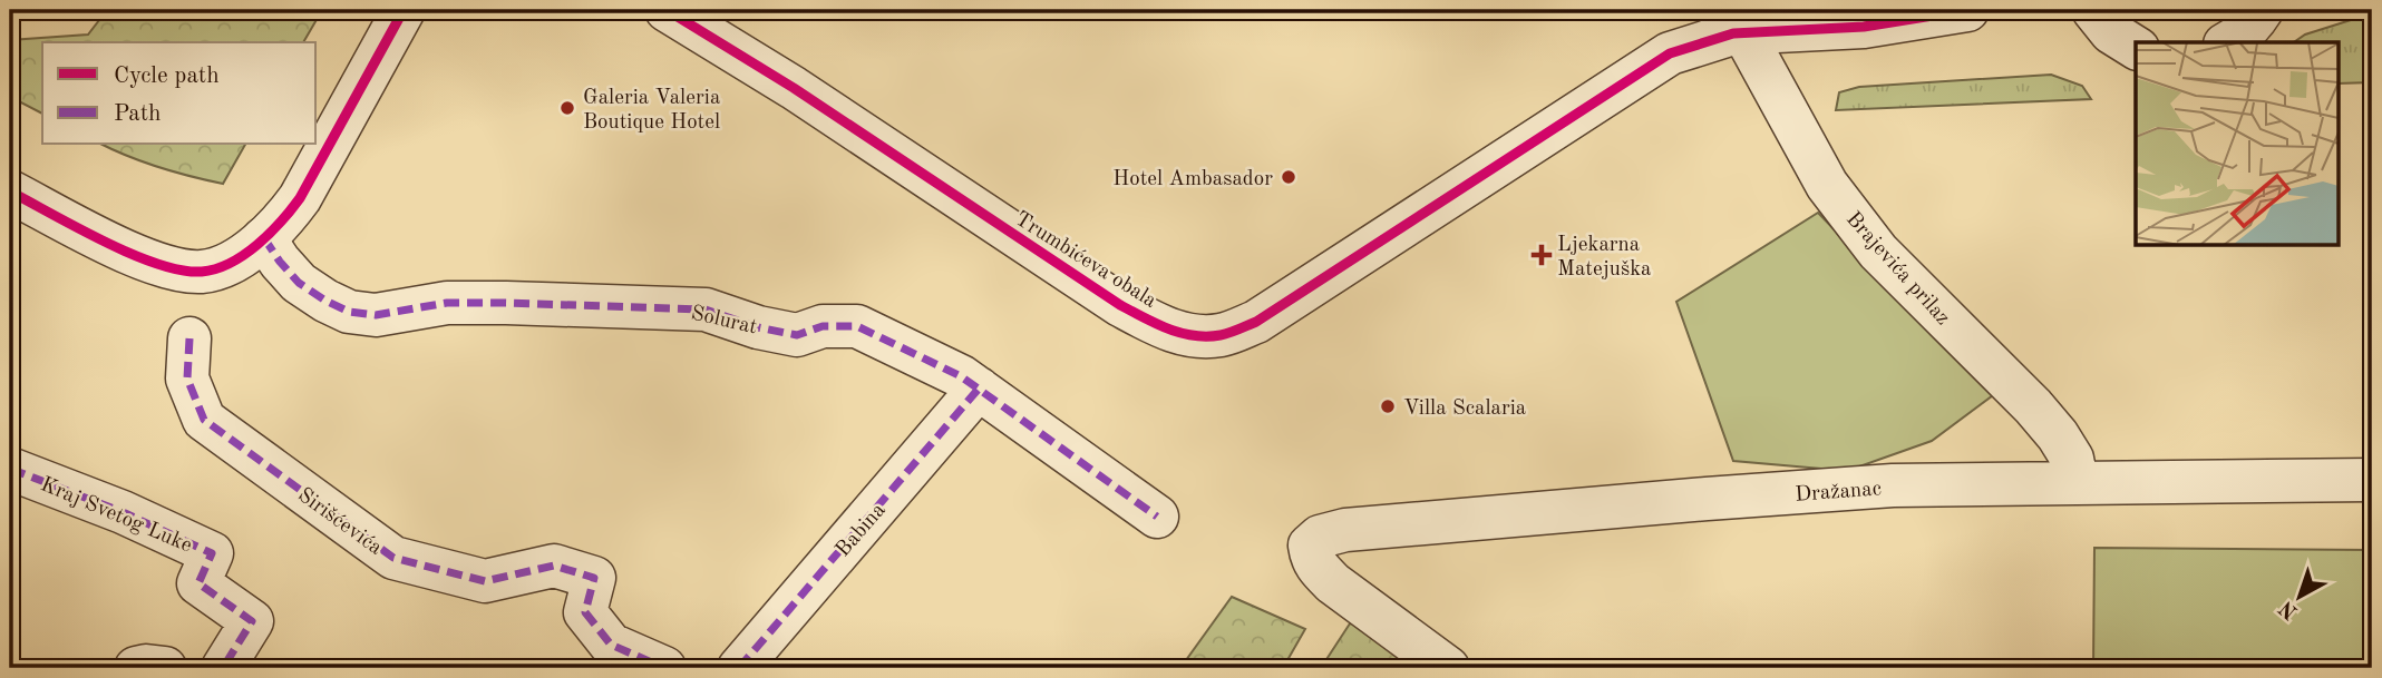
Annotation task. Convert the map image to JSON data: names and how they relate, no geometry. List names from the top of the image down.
{
  "streets": {
    "street": [
      "Trumbićeva obala",
      "Brajevića prilaz",
      "Solurat",
      "Dražanac",
      "Kraj Svetog Luke",
      "Sirišćevića",
      "Babina"
    ]
  },
  "crossings": [
    ["Trumbićeva obala", "Brajevića prilaz"],
    ["Brajevića prilaz", "Dražanac"],
    ["Solurat", "Babina"]
  ],
  "places": {
    "other": ["Galeria Valeria Boutique Hotel", "Hotel Ambasador", "Villa Scalaria"],
    "health": ["Ljekarna Matejuška"]
  },
  "legend": ["Cycle path", "Path"],
  "north": "bottom left"
}
